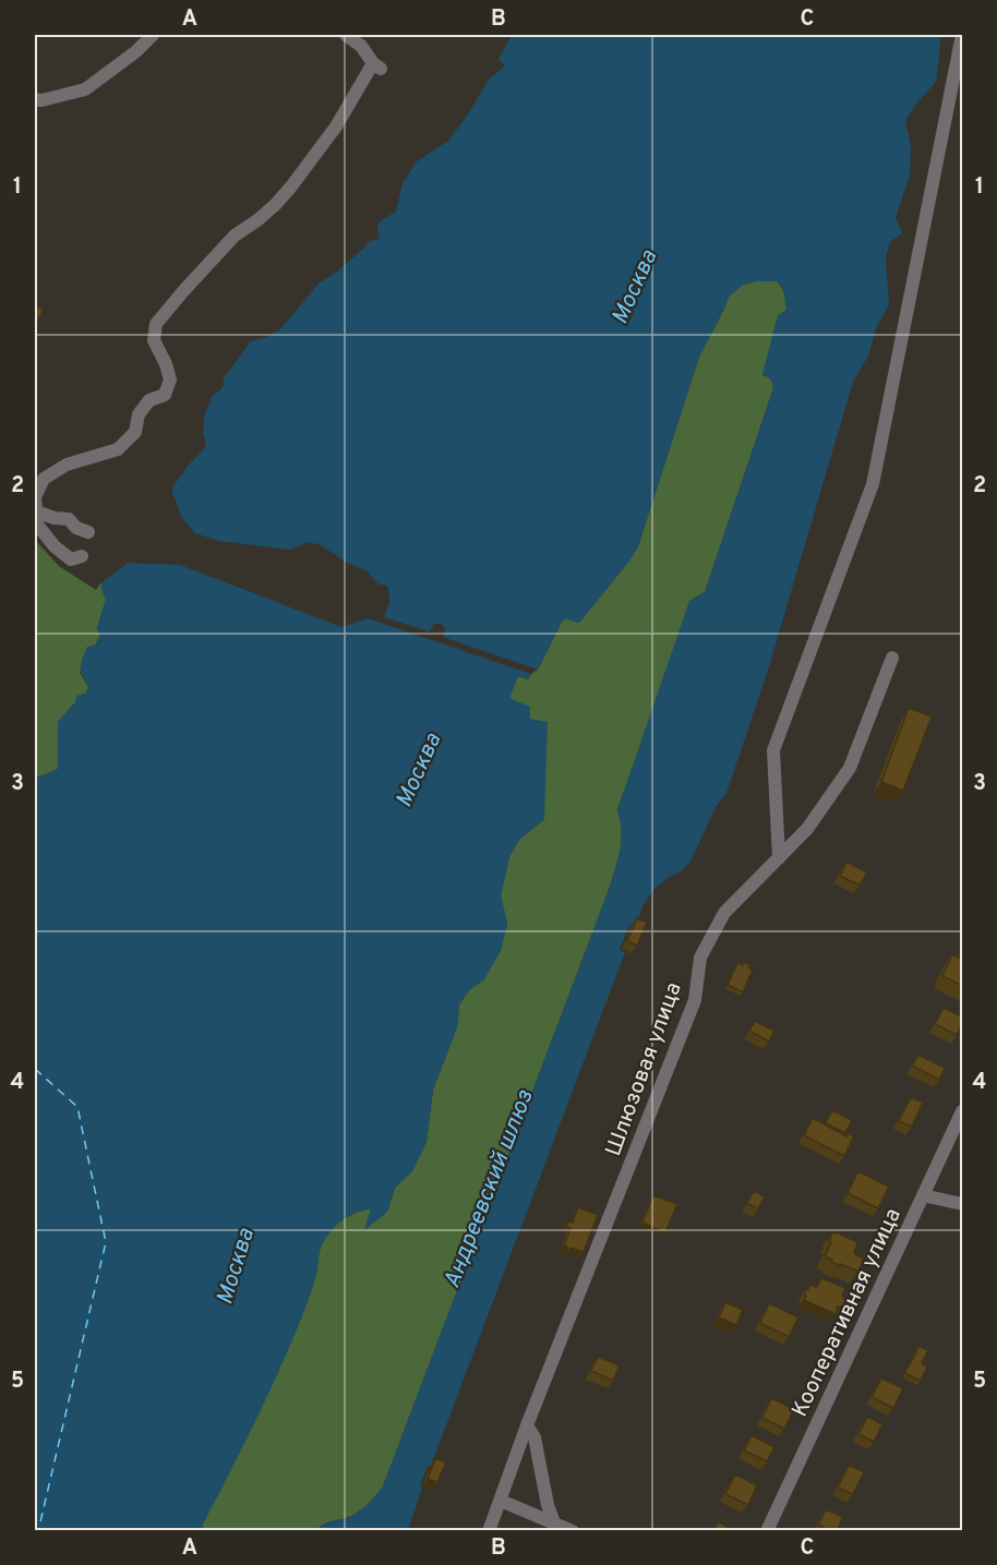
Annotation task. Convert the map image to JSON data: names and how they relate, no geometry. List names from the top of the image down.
{
  "streets": {
    "street": ["Шлюзовая улица", "Кооперативная улица"]
  },
  "water": ["Москва", "Андреевский шлюз"],
  "grid": {
    "columns": ["A", "B", "C"],
    "rows": [
      "1",
      "2",
      "3",
      "4",
      "5"
    ]
  }
}
